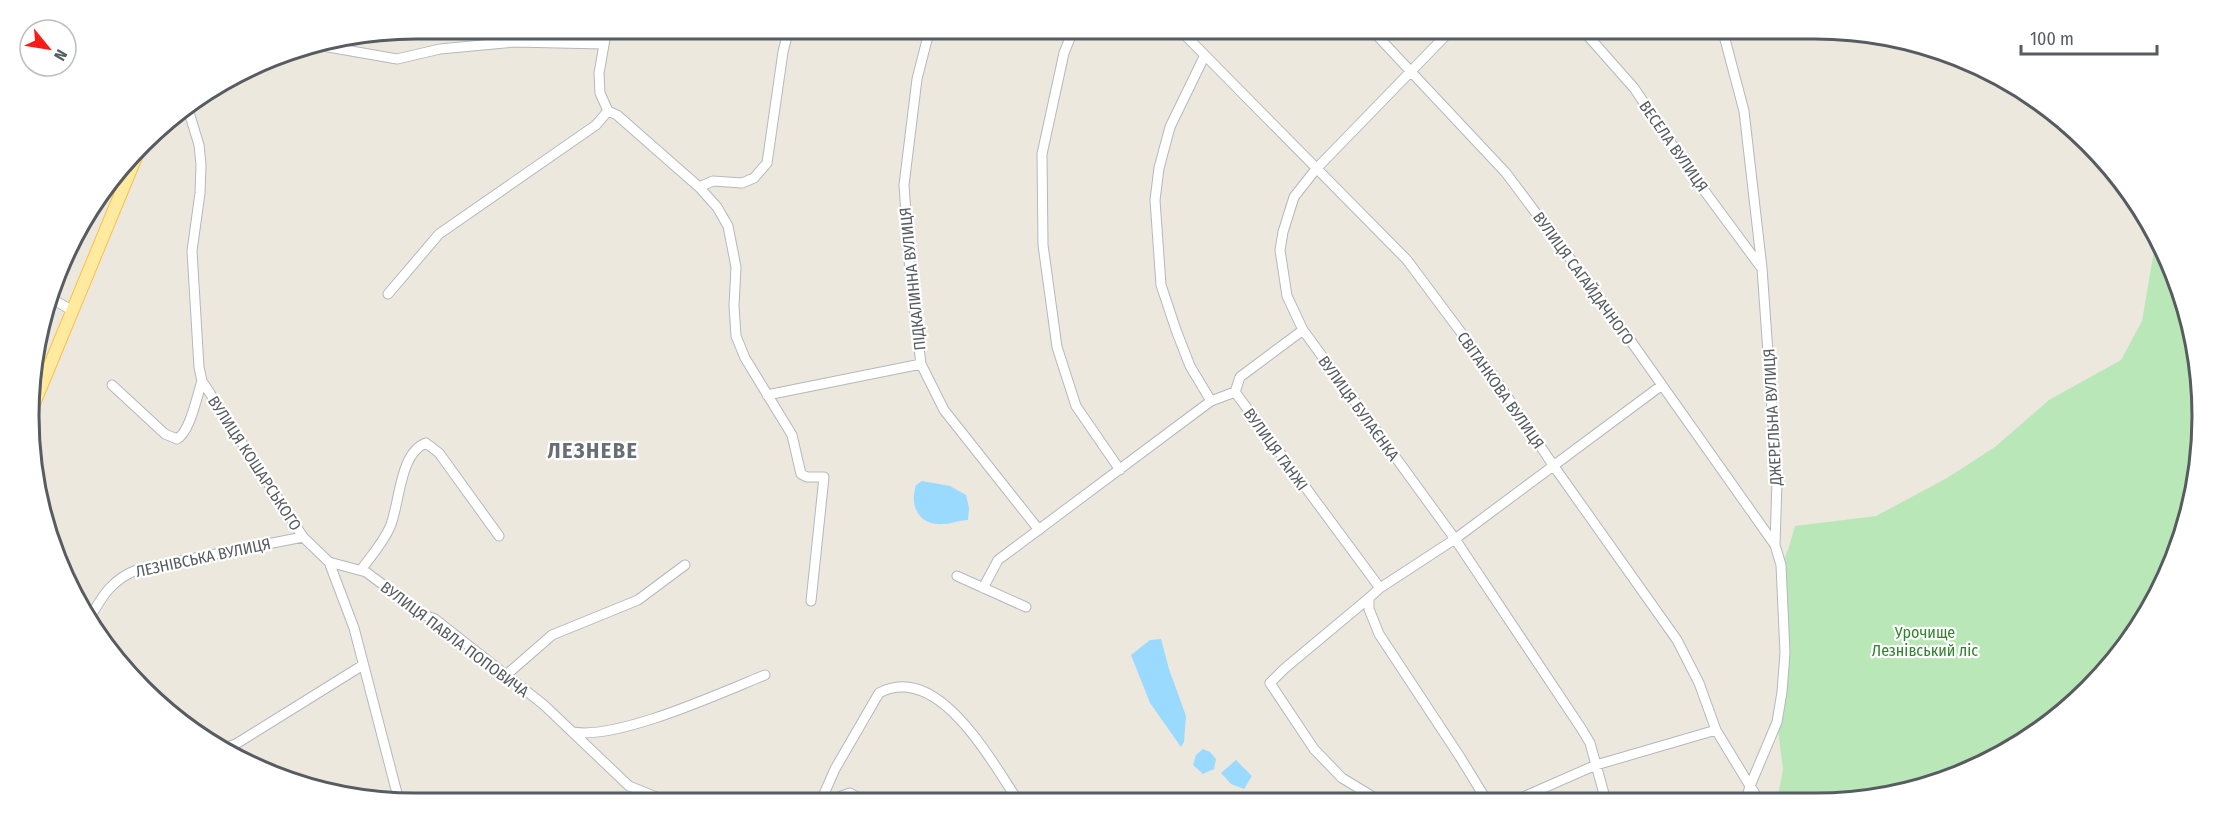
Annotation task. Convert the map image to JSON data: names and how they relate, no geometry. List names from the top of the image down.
{
  "streets": {
    "street": [
      "ВЕСЕЛА ВУЛИЦЯ",
      "ВУЛИЦЯ САГАЙДАЧНОГО",
      "ПІДКАЛИННА ВУЛИЦЯ",
      "СВІТАНКОВА ВУЛИЦЯ",
      "ВУЛИЦЯ БУЛАЄНКА",
      "ДЖЕРЕЛЬНА ВУЛИЦЯ",
      "ВУЛИЦЯ ГАНЖІ",
      "ВУЛИЦЯ КОШАРСЬКОГО",
      "ЛЕЗНІВСЬКА ВУЛИЦЯ",
      "ВУЛИЦЯ ПАВЛА ПОПОВИЧА"
    ]
  },
  "crossings": [
    ["ВЕСЕЛА ВУЛИЦЯ", "ДЖЕРЕЛЬНА ВУЛИЦЯ"],
    ["ВУЛИЦЯ САГАЙДАЧНОГО", "ВУЛИЦЯ БУЛАЄНКА"],
    ["ВУЛИЦЯ САГАЙДАЧНОГО", "ДЖЕРЕЛЬНА ВУЛИЦЯ"],
    ["ПІДКАЛИННА ВУЛИЦЯ", "ВУЛИЦЯ ГАНЖІ"],
    ["СВІТАНКОВА ВУЛИЦЯ", "ВУЛИЦЯ БУЛАЄНКА"],
    ["СВІТАНКОВА ВУЛИЦЯ", "ДЖЕРЕЛЬНА ВУЛИЦЯ"],
    ["ВУЛИЦЯ КОШАРСЬКОГО", "ЛЕЗНІВСЬКА ВУЛИЦЯ"],
    ["ВУЛИЦЯ КОШАРСЬКОГО", "ВУЛИЦЯ ПАВЛА ПОПОВИЧА"]
  ],
  "districts": ["ЛЕЗНЕВЕ"],
  "parks": ["Урочище Лезнівський ліс"],
  "scale_bar": "100 m",
  "north": "bottom right"
}
